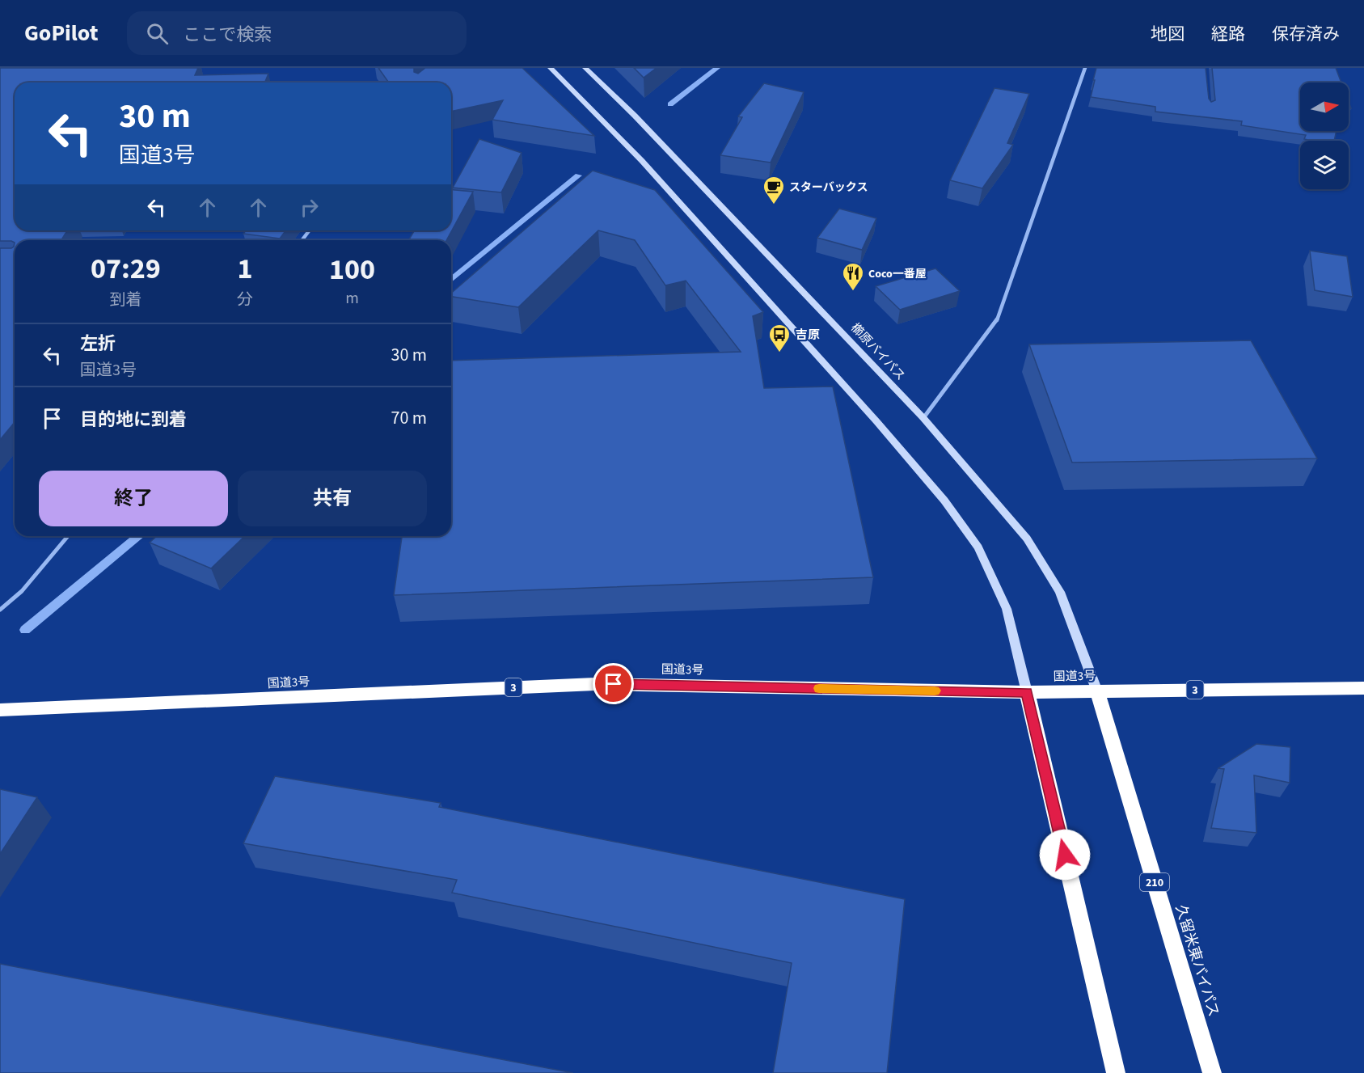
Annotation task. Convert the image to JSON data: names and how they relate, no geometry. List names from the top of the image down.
{
  "streets": {
    "highway": [
      "国道3号",
      "3",
      "210",
      "久留米東バイパス"
    ],
    "street": ["櫛原バイパス"]
  },
  "crossings": [
    ["櫛原バイパス", "国道3号"],
    ["櫛原バイパス", "久留米東バイパス"],
    ["国道3号", "久留米東バイパス"]
  ],
  "places": {
    "cafe": ["スターバックス"],
    "restaurant": ["Coco一番屋"],
    "bus stop": ["吉原"]
  },
  "north": "right",
  "page": {
    "header": "GoPilot",
    "search": "ここで検索",
    "nav": ["地図", "経路", "保存済み"],
    "turn": ["30 m", "国道3号"],
    "eta": [
      "07:29",
      "到着",
      "1",
      "分",
      "100",
      "m"
    ],
    "list": [
      {
        "name": "左折",
        "note": "国道3号",
        "value": "30 m"
      },
      {
        "name": "目的地に到着",
        "value": "70 m"
      }
    ],
    "buttons": ["終了", "共有"]
  }
}
